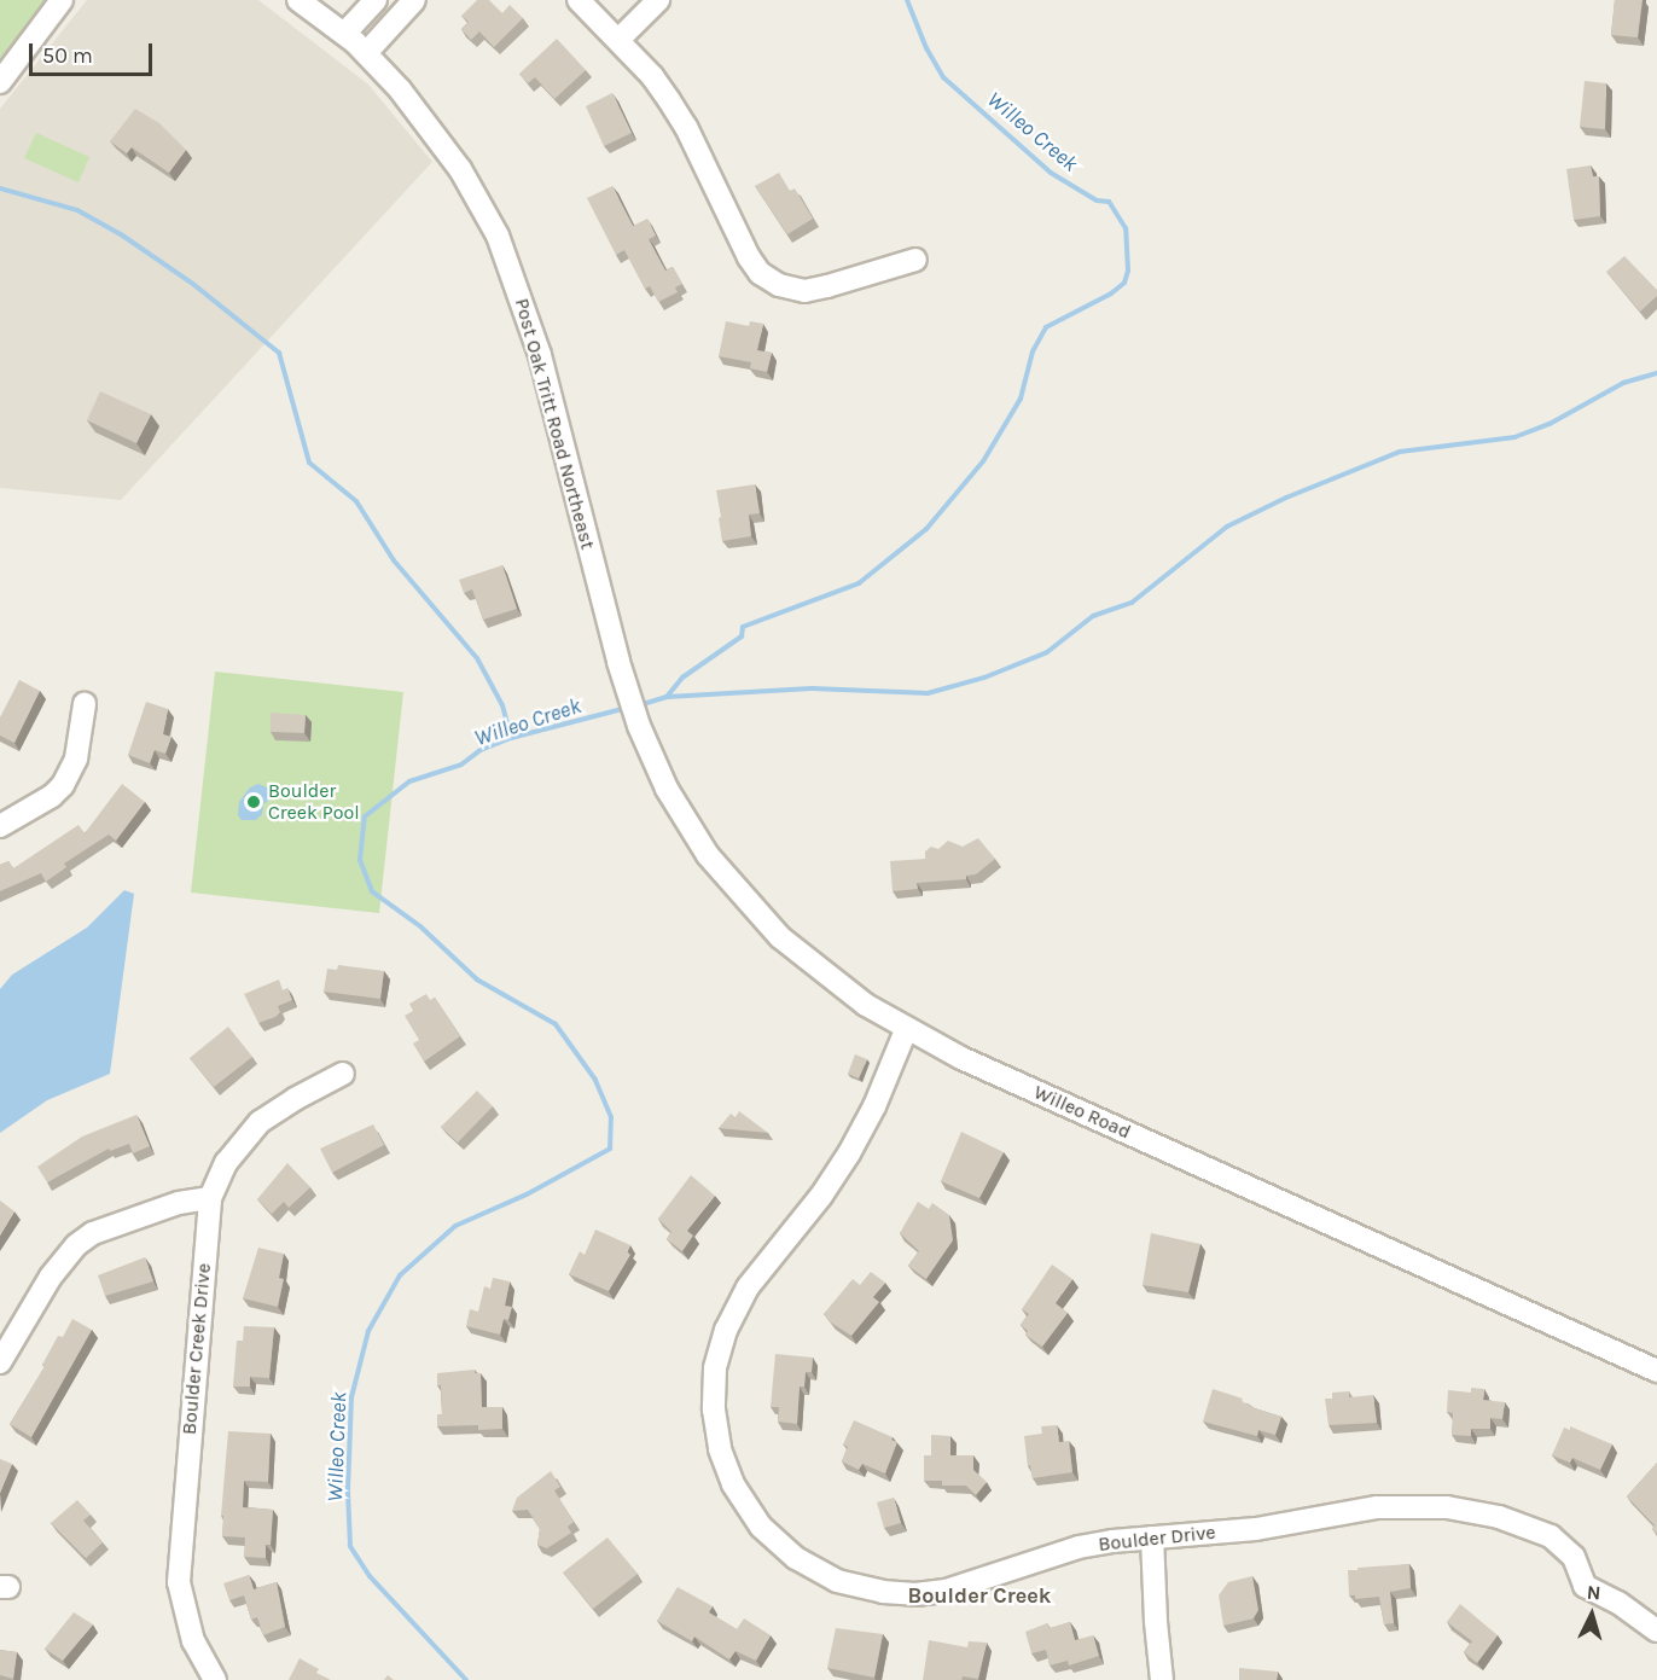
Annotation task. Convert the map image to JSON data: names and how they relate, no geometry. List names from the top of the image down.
{
  "streets": {
    "street": [
      "Post Oak Tritt Road Northeast",
      "Willeo Road",
      "Boulder Creek Drive",
      "Boulder Drive"
    ]
  },
  "crossings": [
    ["Post Oak Tritt Road Northeast", "Willeo Road"],
    ["Willeo Road", "Boulder Drive"]
  ],
  "districts": ["Boulder Creek"],
  "water": ["Willeo Creek"],
  "places": ["Boulder Creek Pool"],
  "scale_bar": "50 m",
  "north": "top"
}
